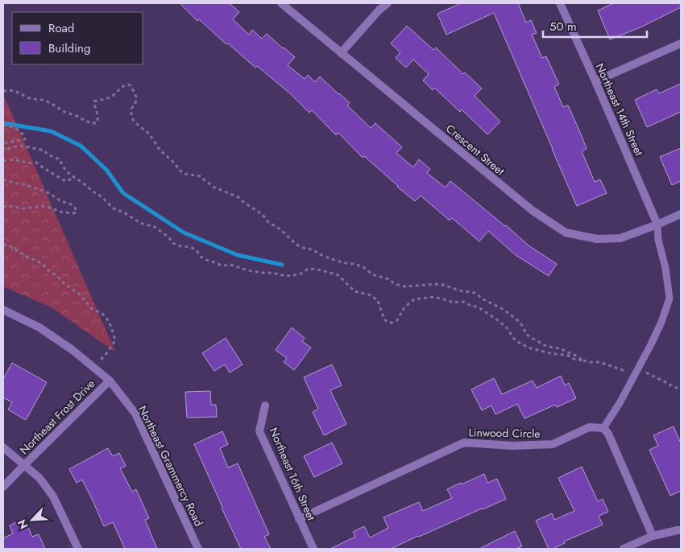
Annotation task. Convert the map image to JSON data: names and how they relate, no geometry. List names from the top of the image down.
{
  "streets": {
    "street": [
      "Northeast 14th Street",
      "Crescent Street",
      "Northeast Frost Drive",
      "Linwood Circle",
      "Northeast Grammercy Road",
      "Northeast 16th Street"
    ]
  },
  "crossings": [
    ["Northeast 14th Street", "Crescent Street"],
    ["Northeast Frost Drive", "Northeast Grammercy Road"],
    ["Linwood Circle", "Northeast 16th Street"]
  ],
  "legend": ["Road", "Building"],
  "scale_bar": "50 m",
  "north": "bottom left"
}
